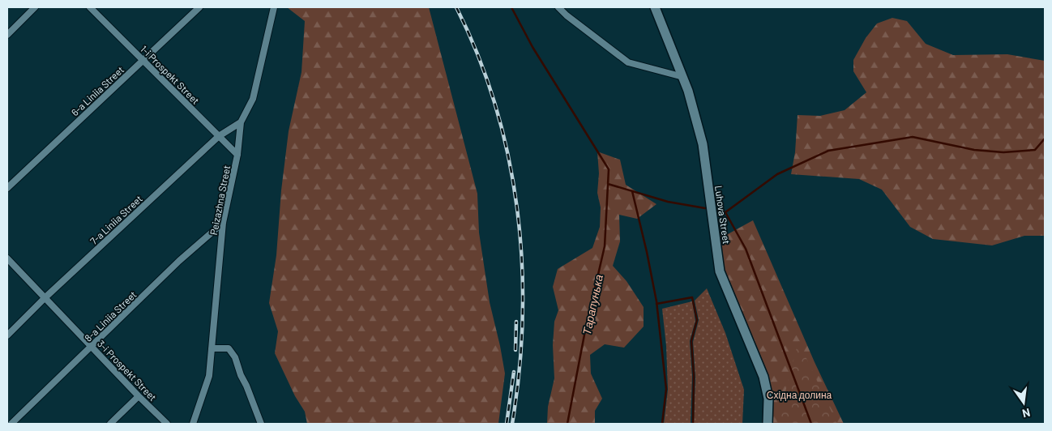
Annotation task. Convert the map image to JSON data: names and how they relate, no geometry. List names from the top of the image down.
{
  "streets": {
    "street": [
      "1-i Prospekt Street",
      "6-a Liniia Street",
      "Peizazhna Street",
      "Luhova Street",
      "7-a Liniia Street",
      "8-a Liniia Street",
      "3-i Prospekt Street"
    ]
  },
  "crossings": [
    ["1-i Prospekt Street", "6-a Liniia Street"],
    ["1-i Prospekt Street", "Peizazhna Street"],
    ["1-i Prospekt Street", "7-a Liniia Street"],
    ["Peizazhna Street", "7-a Liniia Street"],
    ["Peizazhna Street", "8-a Liniia Street"],
    ["7-a Liniia Street", "3-i Prospekt Street"],
    ["8-a Liniia Street", "3-i Prospekt Street"]
  ],
  "water": ["Тарапунька"],
  "parks": ["Східна долина"],
  "north": "bottom"
}
